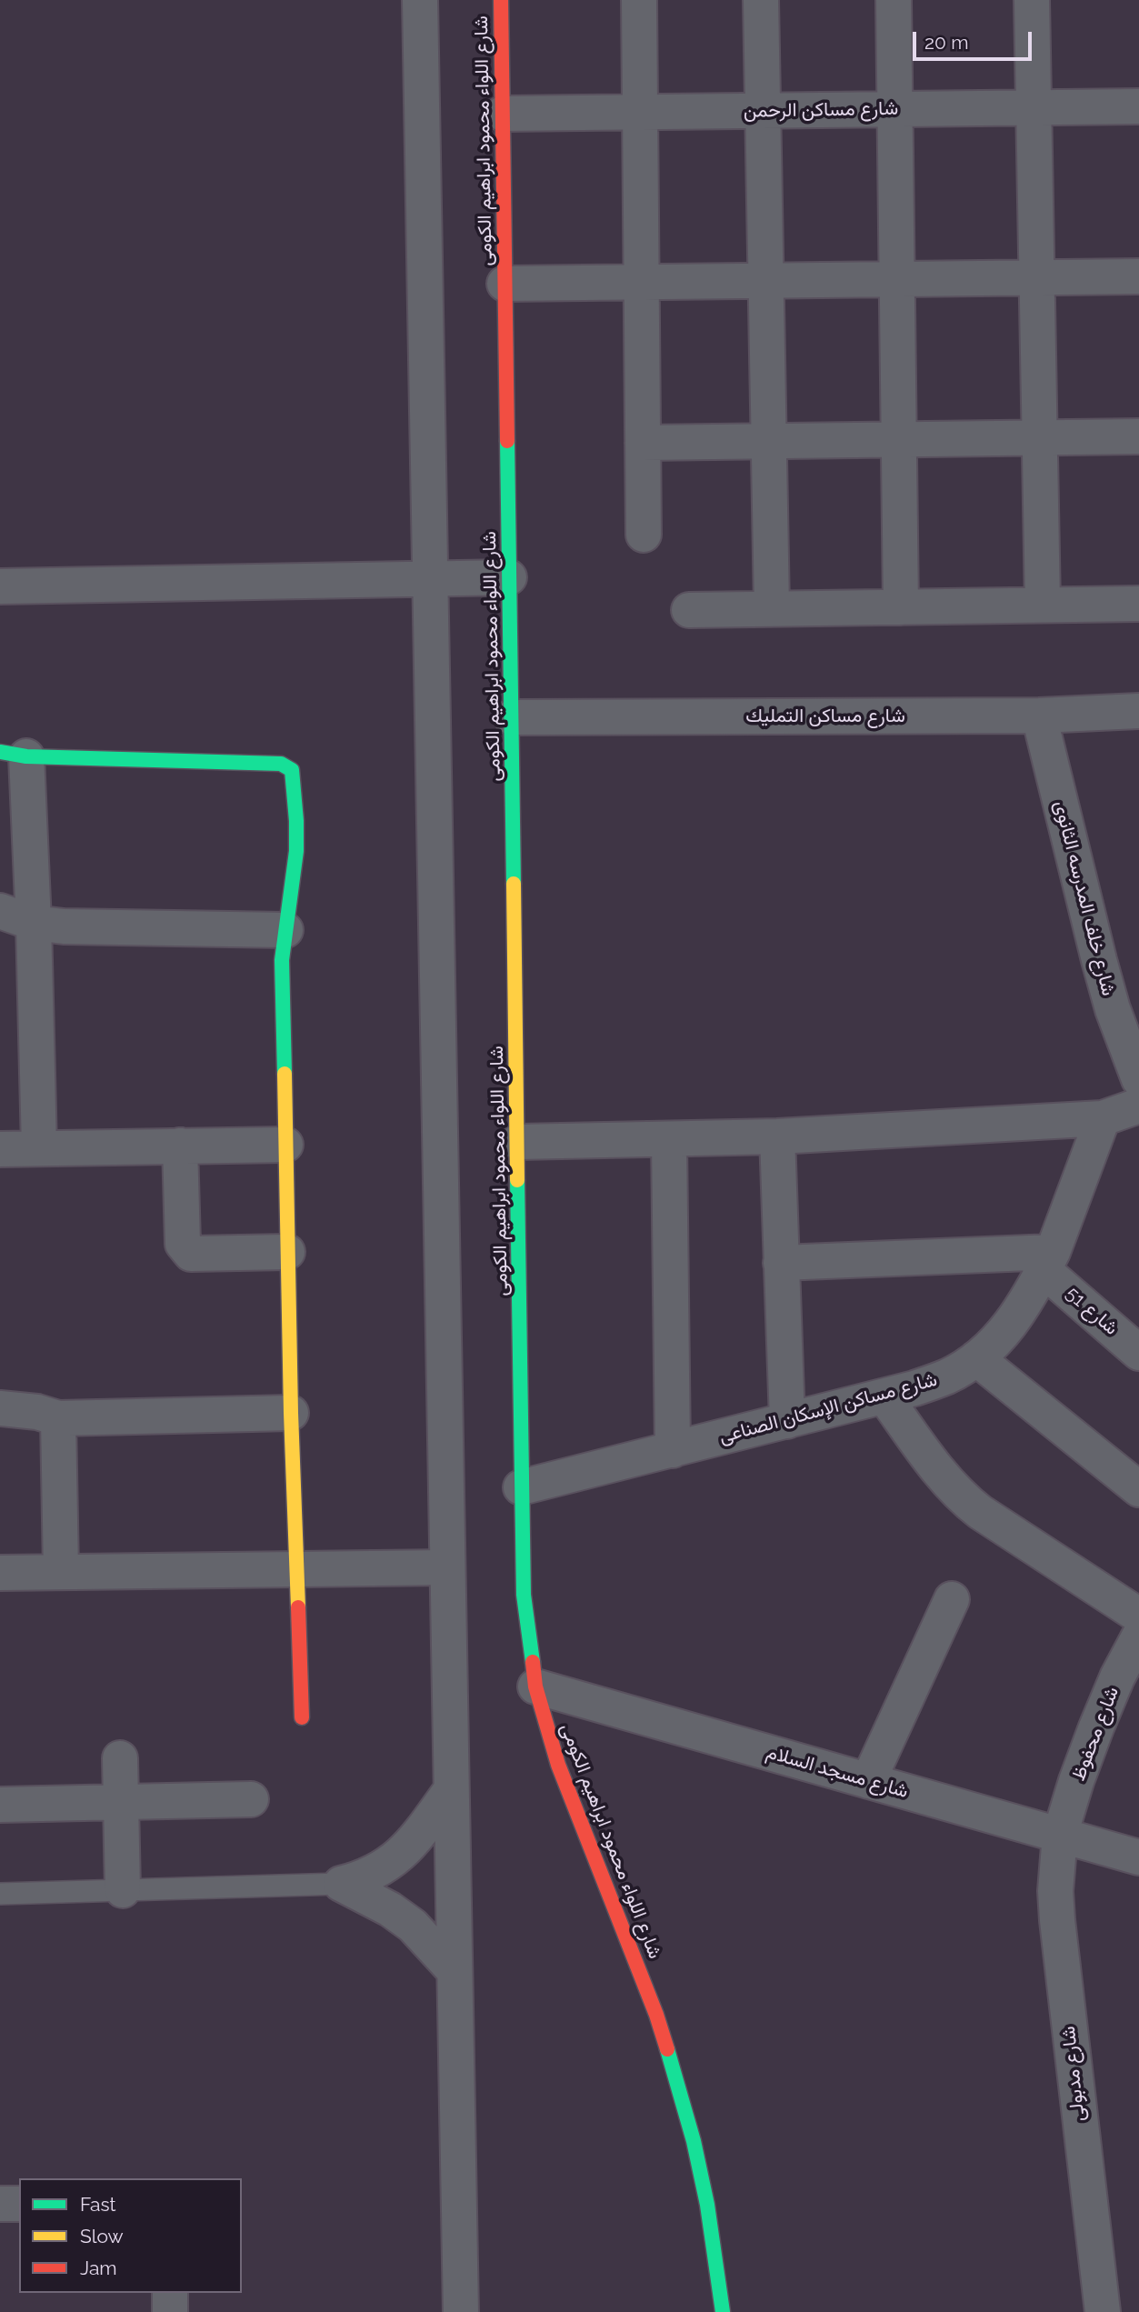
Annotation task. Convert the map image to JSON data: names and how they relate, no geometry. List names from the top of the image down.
{
  "streets": {
    "street": [
      "شارع مساكن الرحمن",
      "شارع اللواء محمود ابراهيم الكومى",
      "شارع مساكن التمليك",
      "شارع خلف المدرسه الثانوى",
      "شارع 51",
      "شارع مساكن الإسكان الصناعى",
      "شارع محفوظ",
      "شارع مسجد السلام",
      "شارع مدبولى"
    ]
  },
  "crossings": [
    ["شارع مساكن الرحمن", "شارع اللواء محمود ابراهيم الكومى"],
    ["شارع اللواء محمود ابراهيم الكومى", "شارع مساكن التمليك"],
    ["شارع اللواء محمود ابراهيم الكومى", "شارع مساكن الإسكان الصناعى"],
    ["شارع اللواء محمود ابراهيم الكومى", "شارع مسجد السلام"],
    ["شارع مساكن التمليك", "شارع خلف المدرسه الثانوى"],
    ["شارع 51", "شارع مساكن الإسكان الصناعى"],
    ["شارع محفوظ", "شارع مسجد السلام"],
    ["شارع محفوظ", "شارع مدبولى"],
    ["شارع مسجد السلام", "شارع مدبولى"]
  ],
  "legend": ["Fast", "Slow", "Jam"],
  "scale_bar": "20 m"
}
